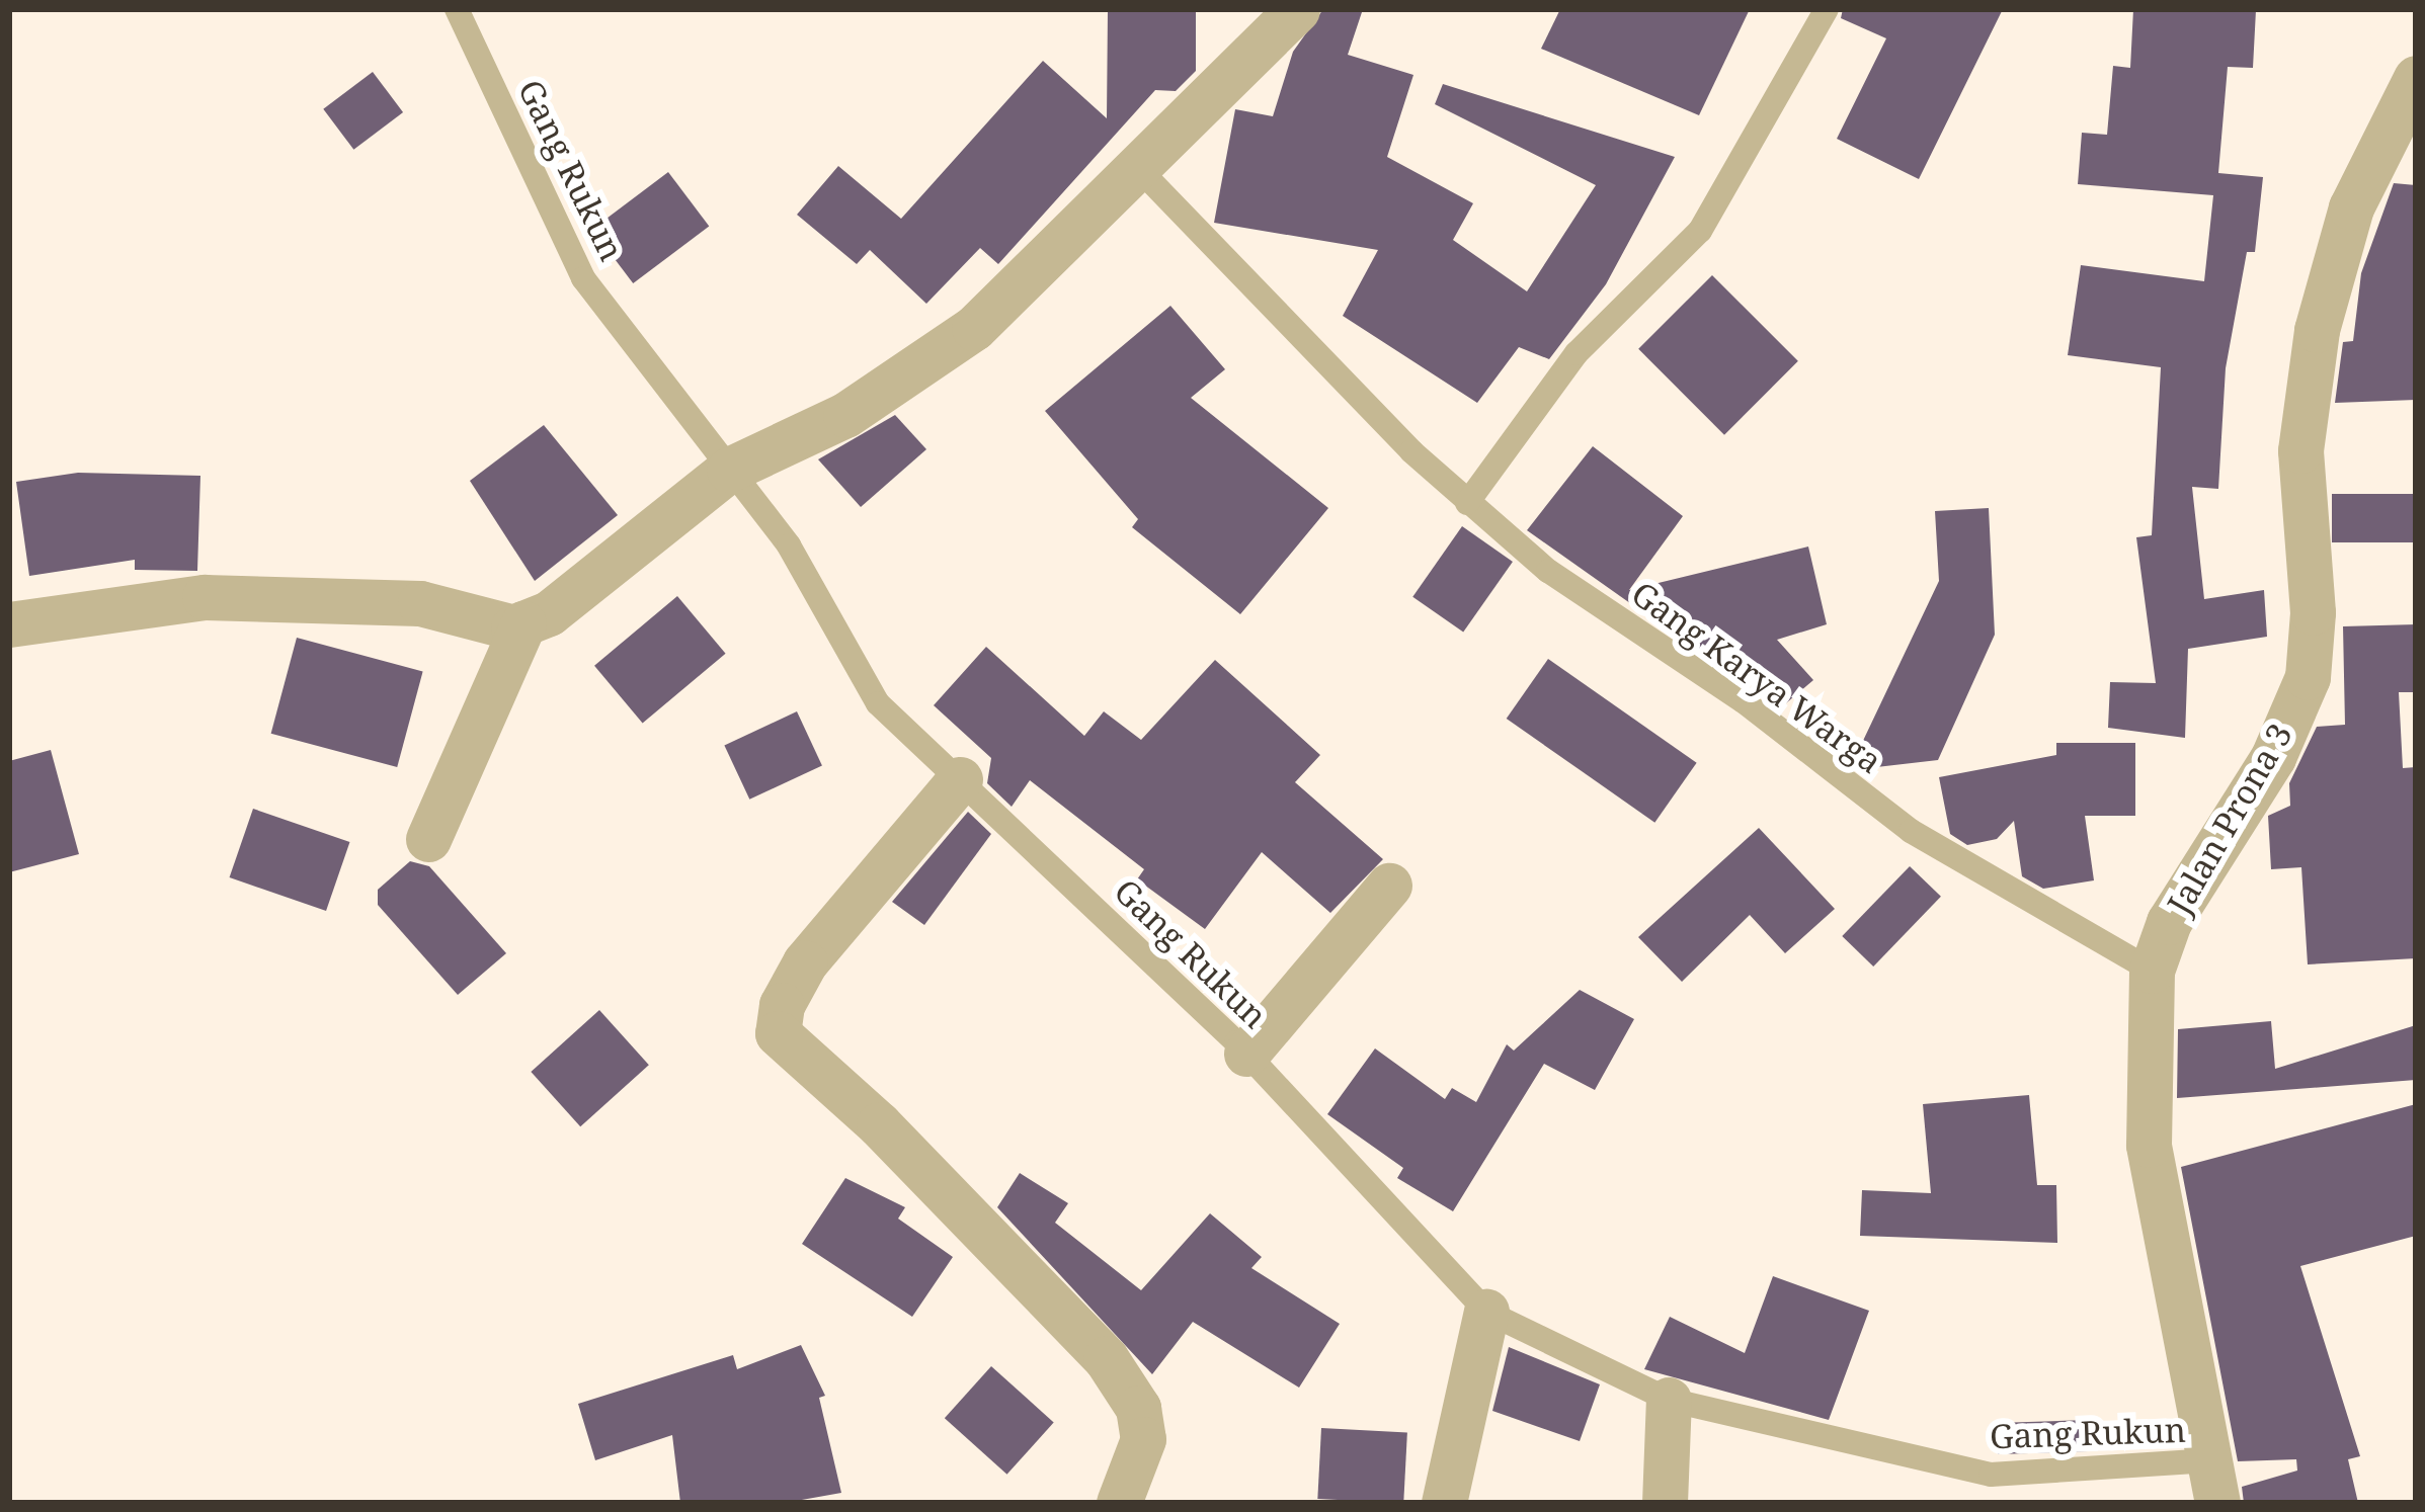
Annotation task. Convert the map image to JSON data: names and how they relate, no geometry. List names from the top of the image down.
{
  "streets": {
    "street": ["Jalan Prona 3"],
    "lane": ["Gang Rukun", "Gang Karya Warga"]
  },
  "crossings": [
    ["Gang Rukun", "Jalan Prona 3"],
    ["Gang Karya Warga", "Jalan Prona 3"]
  ]
}
